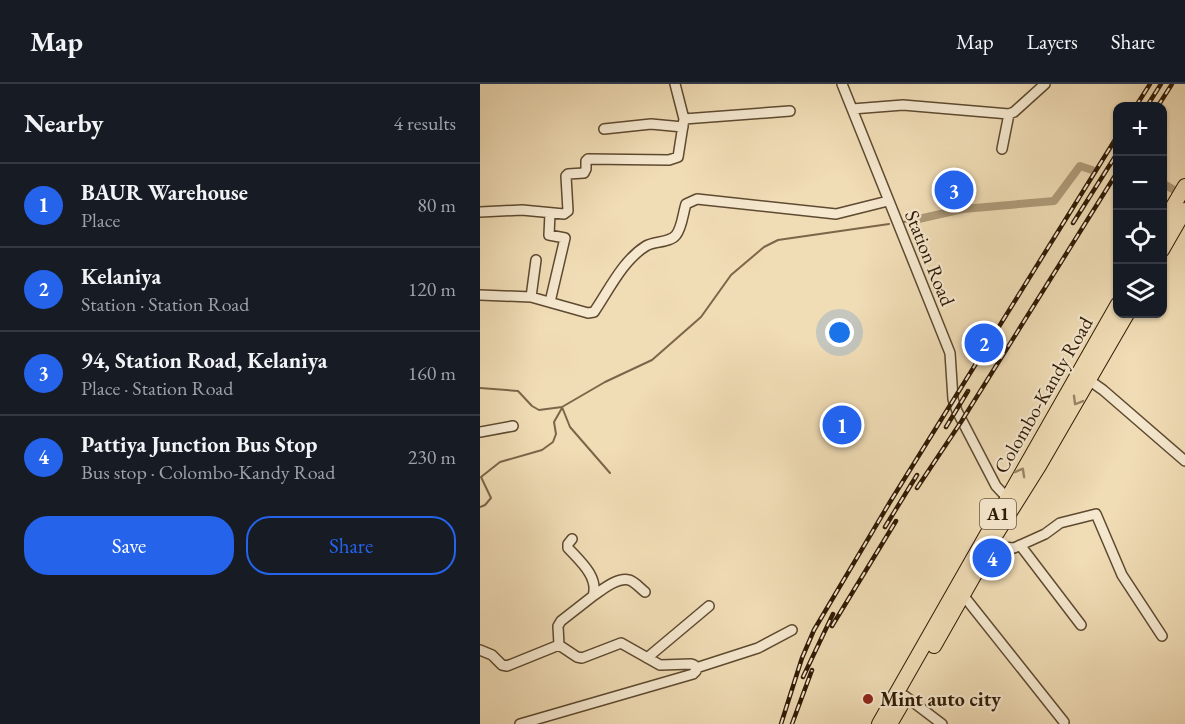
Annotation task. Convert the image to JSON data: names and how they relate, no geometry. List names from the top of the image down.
{
  "streets": {
    "highway": ["Colombo-Kandy Road", "A1"],
    "street": ["Station Road"]
  },
  "crossings": [
    ["Station Road", "Colombo-Kandy Road"]
  ],
  "places": ["Mint auto city"],
  "page": {
    "header": "Map",
    "nav": ["Map", "Layers", "Share"],
    "heading": ["Nearby", "4 results"],
    "map_buttons": ["+", "−"],
    "list": [
      {
        "mark": "1",
        "name": "BAUR Warehouse",
        "note": "Place",
        "value": "80 m"
      },
      {
        "mark": "2",
        "name": "Kelaniya",
        "note": "Station · Station Road",
        "value": "120 m"
      },
      {
        "mark": "3",
        "name": "94, Station Road, Kelaniya",
        "note": "Place · Station Road",
        "value": "160 m"
      },
      {
        "mark": "4",
        "name": "Pattiya Junction Bus Stop",
        "note": "Bus stop · Colombo-Kandy Road",
        "value": "230 m"
      }
    ],
    "pins": [
      "3",
      "2",
      "1",
      "4"
    ],
    "buttons": ["Save", "Share"]
  }
}
